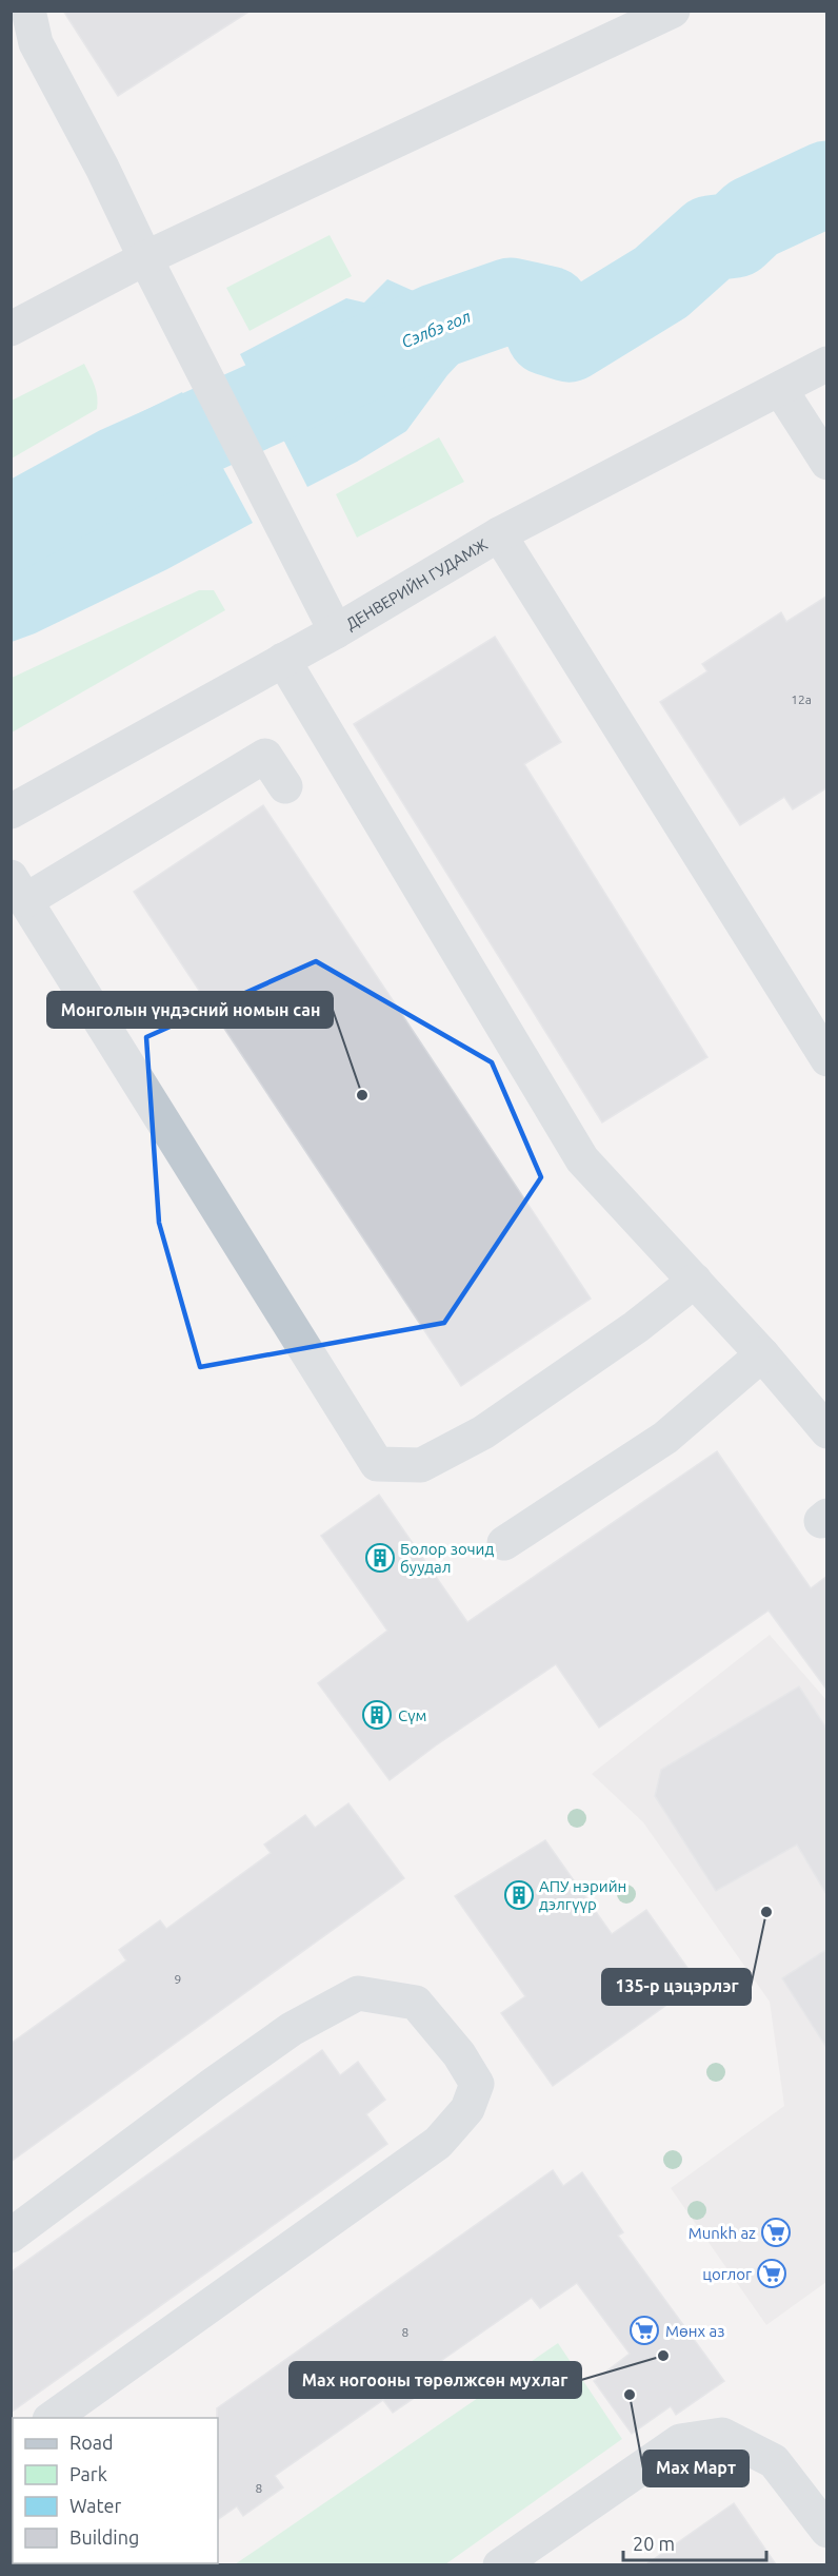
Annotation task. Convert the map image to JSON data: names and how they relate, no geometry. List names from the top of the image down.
{
  "streets": {
    "street": ["ДЕНВЕРИЙН ГУДАМЖ"]
  },
  "water": ["Сэлбэ гол"],
  "places": {
    "other": [
      "Монголын үндэсний номын сан",
      "135-р цэцэрлэг",
      "Мах ногооны төрөлжсөн мухлаг",
      "Max Mарт"
    ],
    "building": ["Болор зочид буудал", "Сүм", "АПУ нэрийн дэлгүүр"],
    "supermarket": ["Munkh az", "цоглог", "Мөнх аз"]
  },
  "house_numbers": [
    "12а",
    "9",
    "8",
    "8"
  ],
  "legend": [
    "Road",
    "Park",
    "Water",
    "Building"
  ],
  "scale_bar": "20 m"
}
